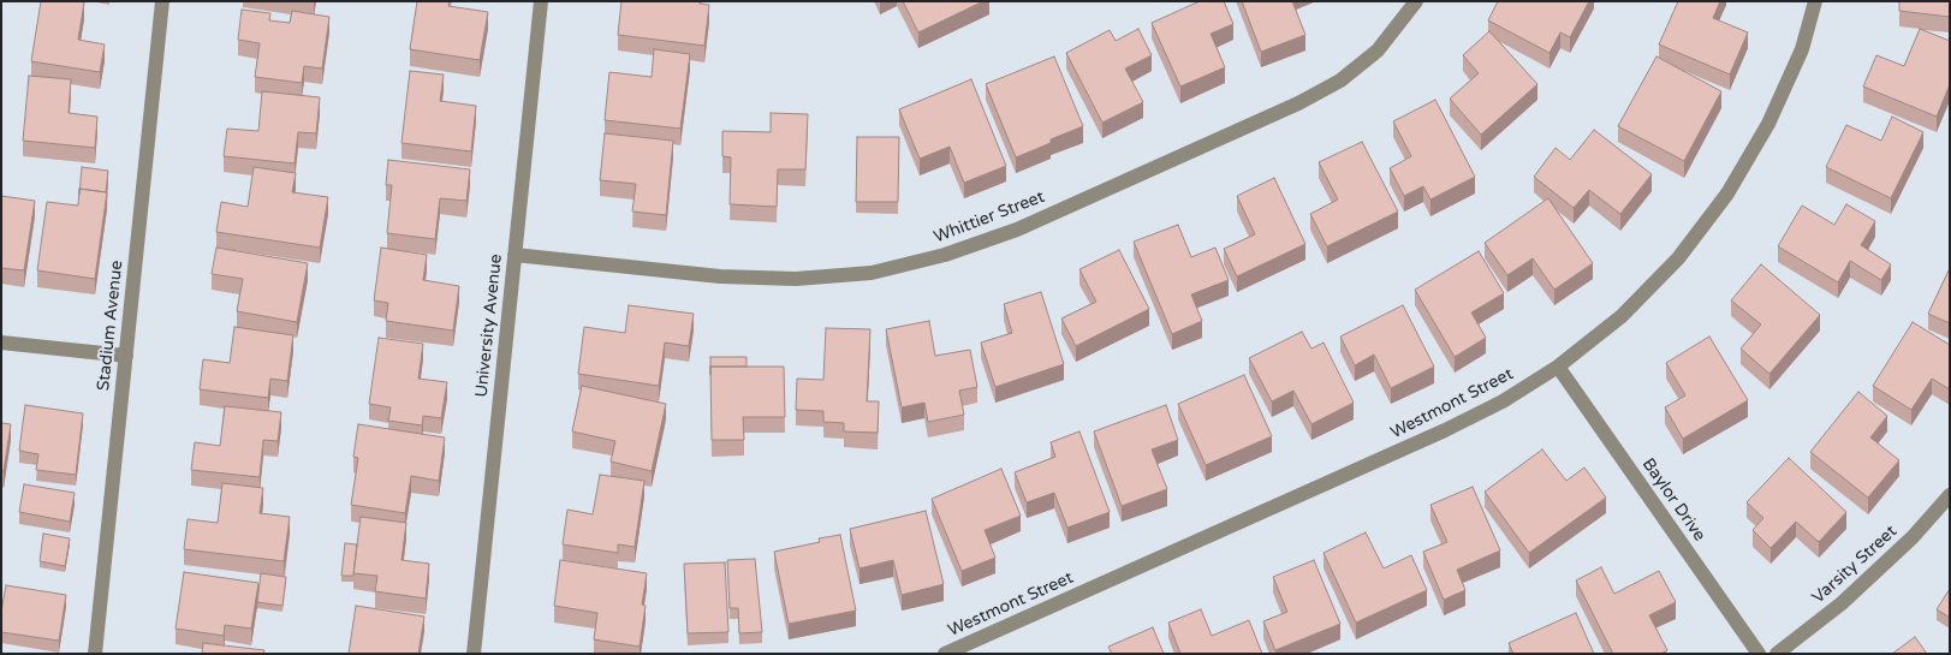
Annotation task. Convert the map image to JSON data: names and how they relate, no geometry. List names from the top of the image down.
{
  "streets": {
    "street": [
      "Whittier Street",
      "Stadium Avenue",
      "University Avenue",
      "Westmont Street",
      "Baylor Drive",
      "Varsity Street"
    ]
  },
  "crossings": [
    ["Whittier Street", "University Avenue"],
    ["Westmont Street", "Baylor Drive"]
  ]
}
